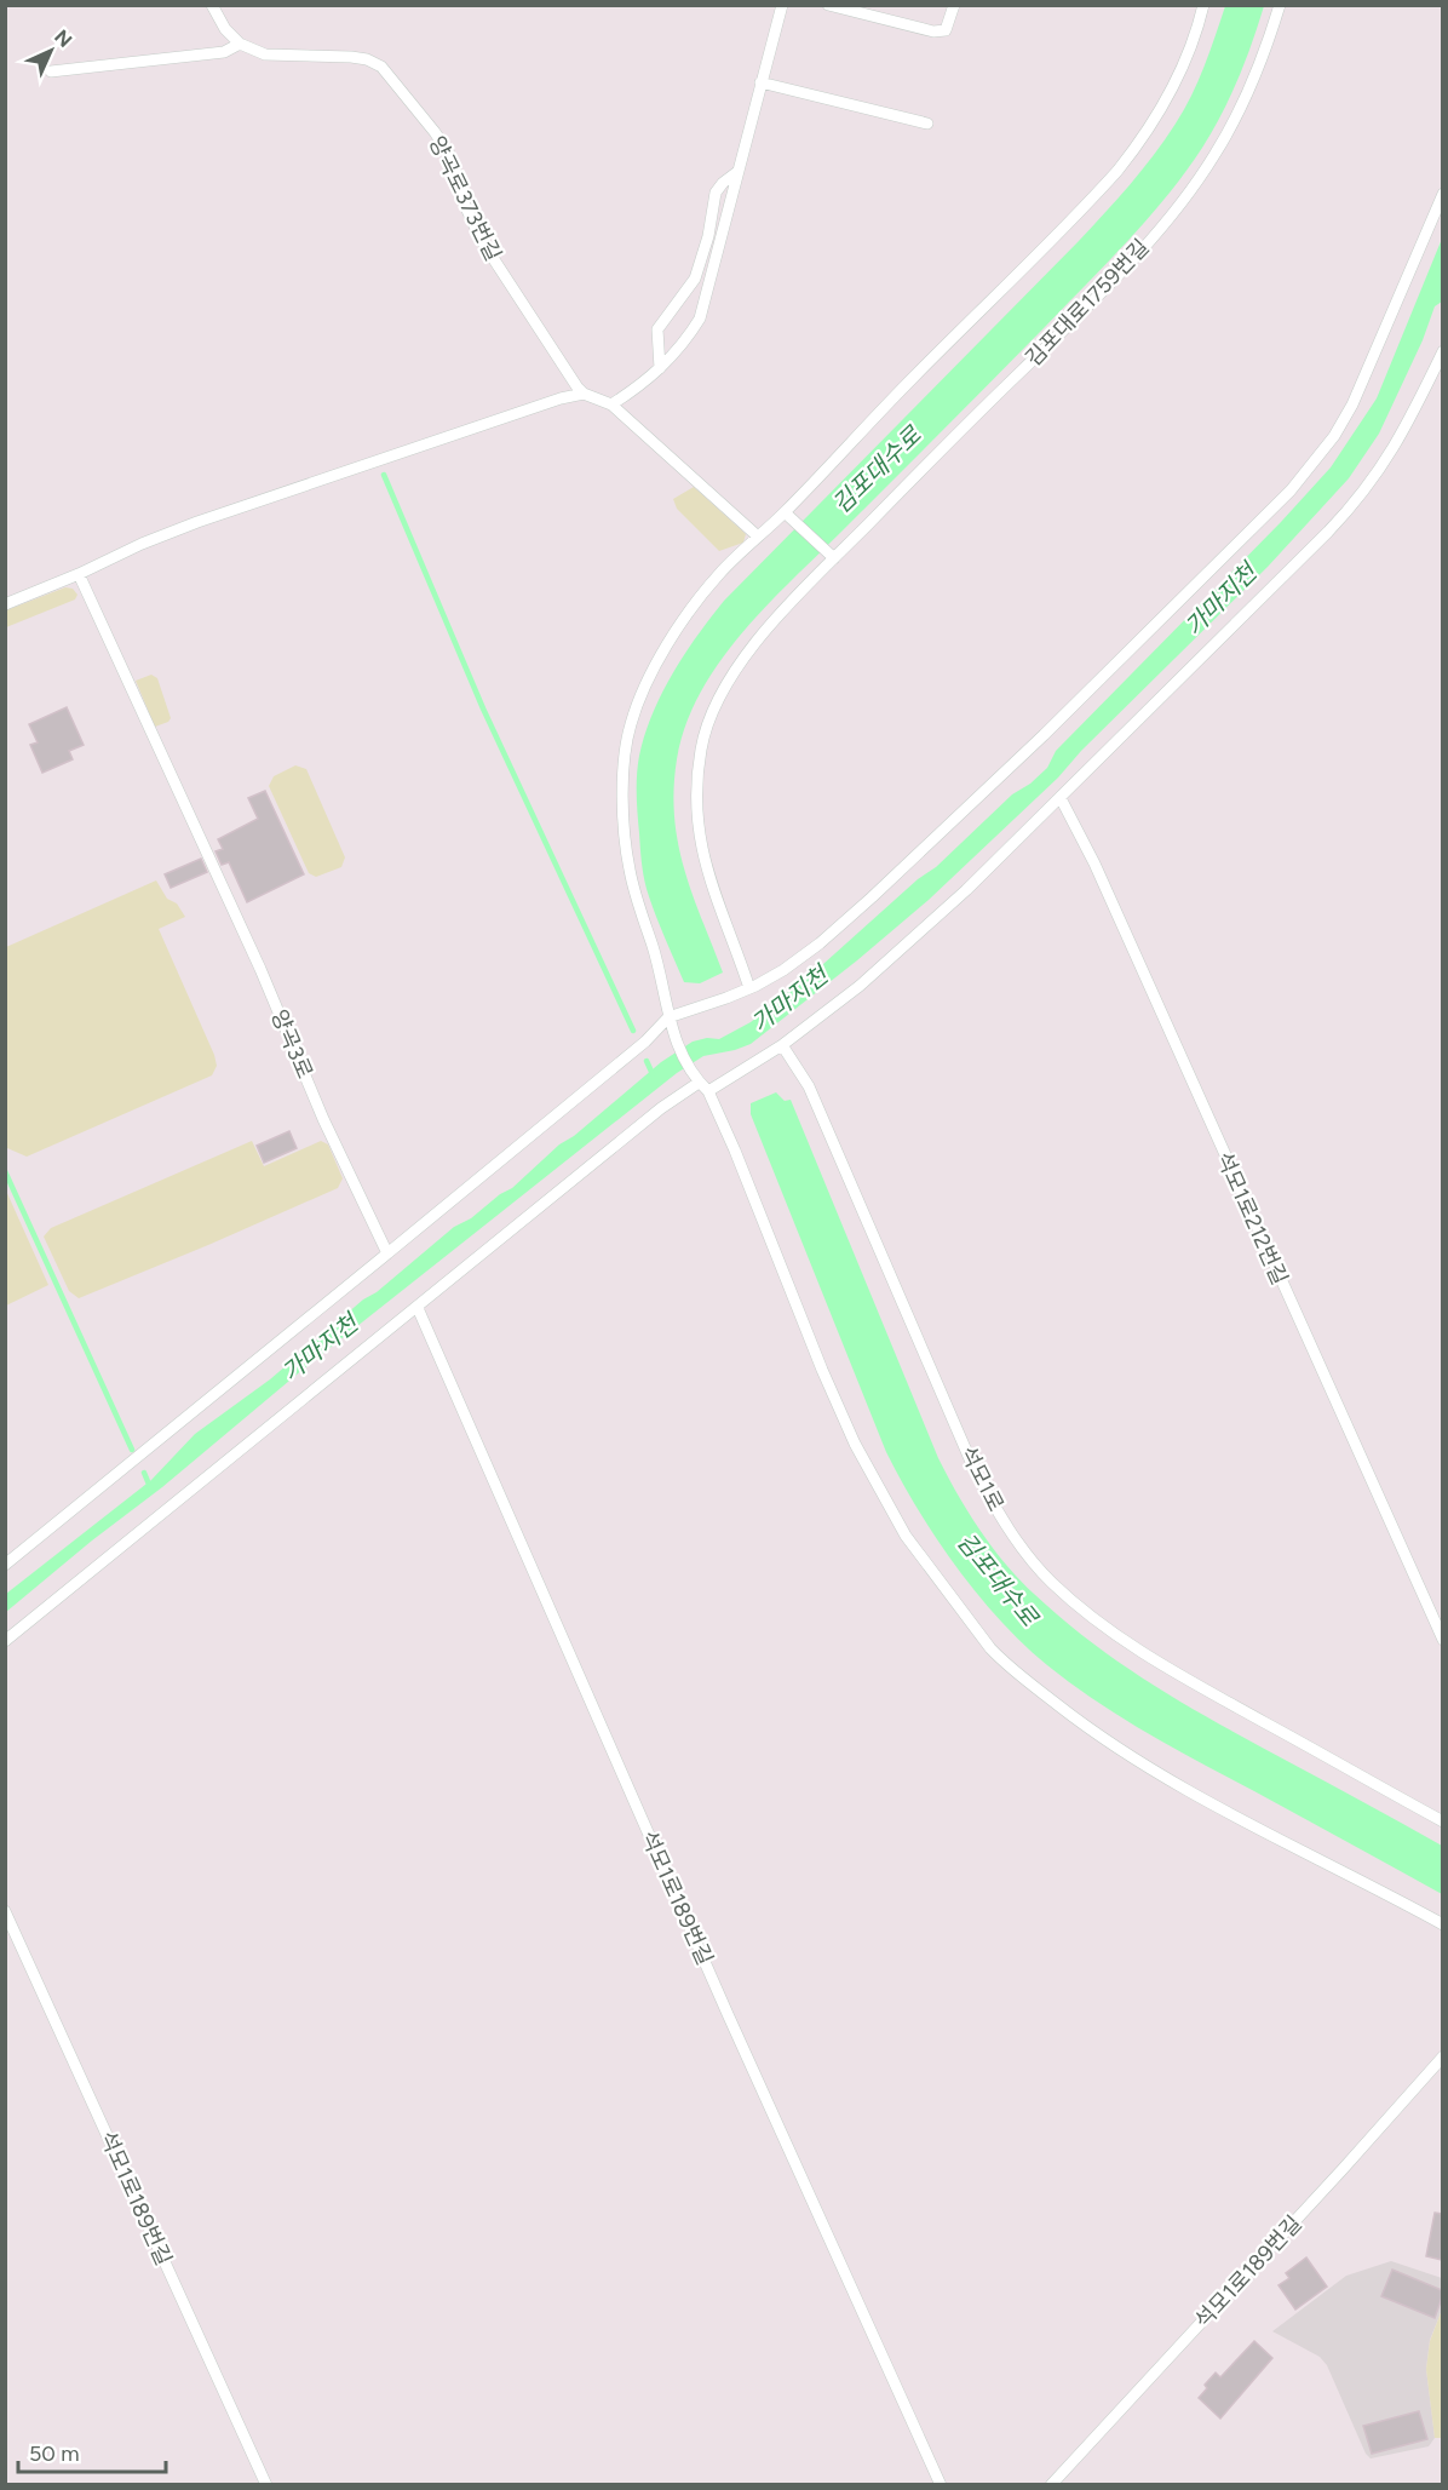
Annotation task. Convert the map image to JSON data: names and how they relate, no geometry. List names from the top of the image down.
{
  "streets": {
    "lane": [
      "양곡로373번길",
      "김포대로1759번길",
      "양곡3로",
      "석모1로212번길",
      "석모1로",
      "석모1로189번길"
    ]
  },
  "water": ["김포대수로", "가마지천"],
  "scale_bar": "50 m",
  "north": "top right"
}
